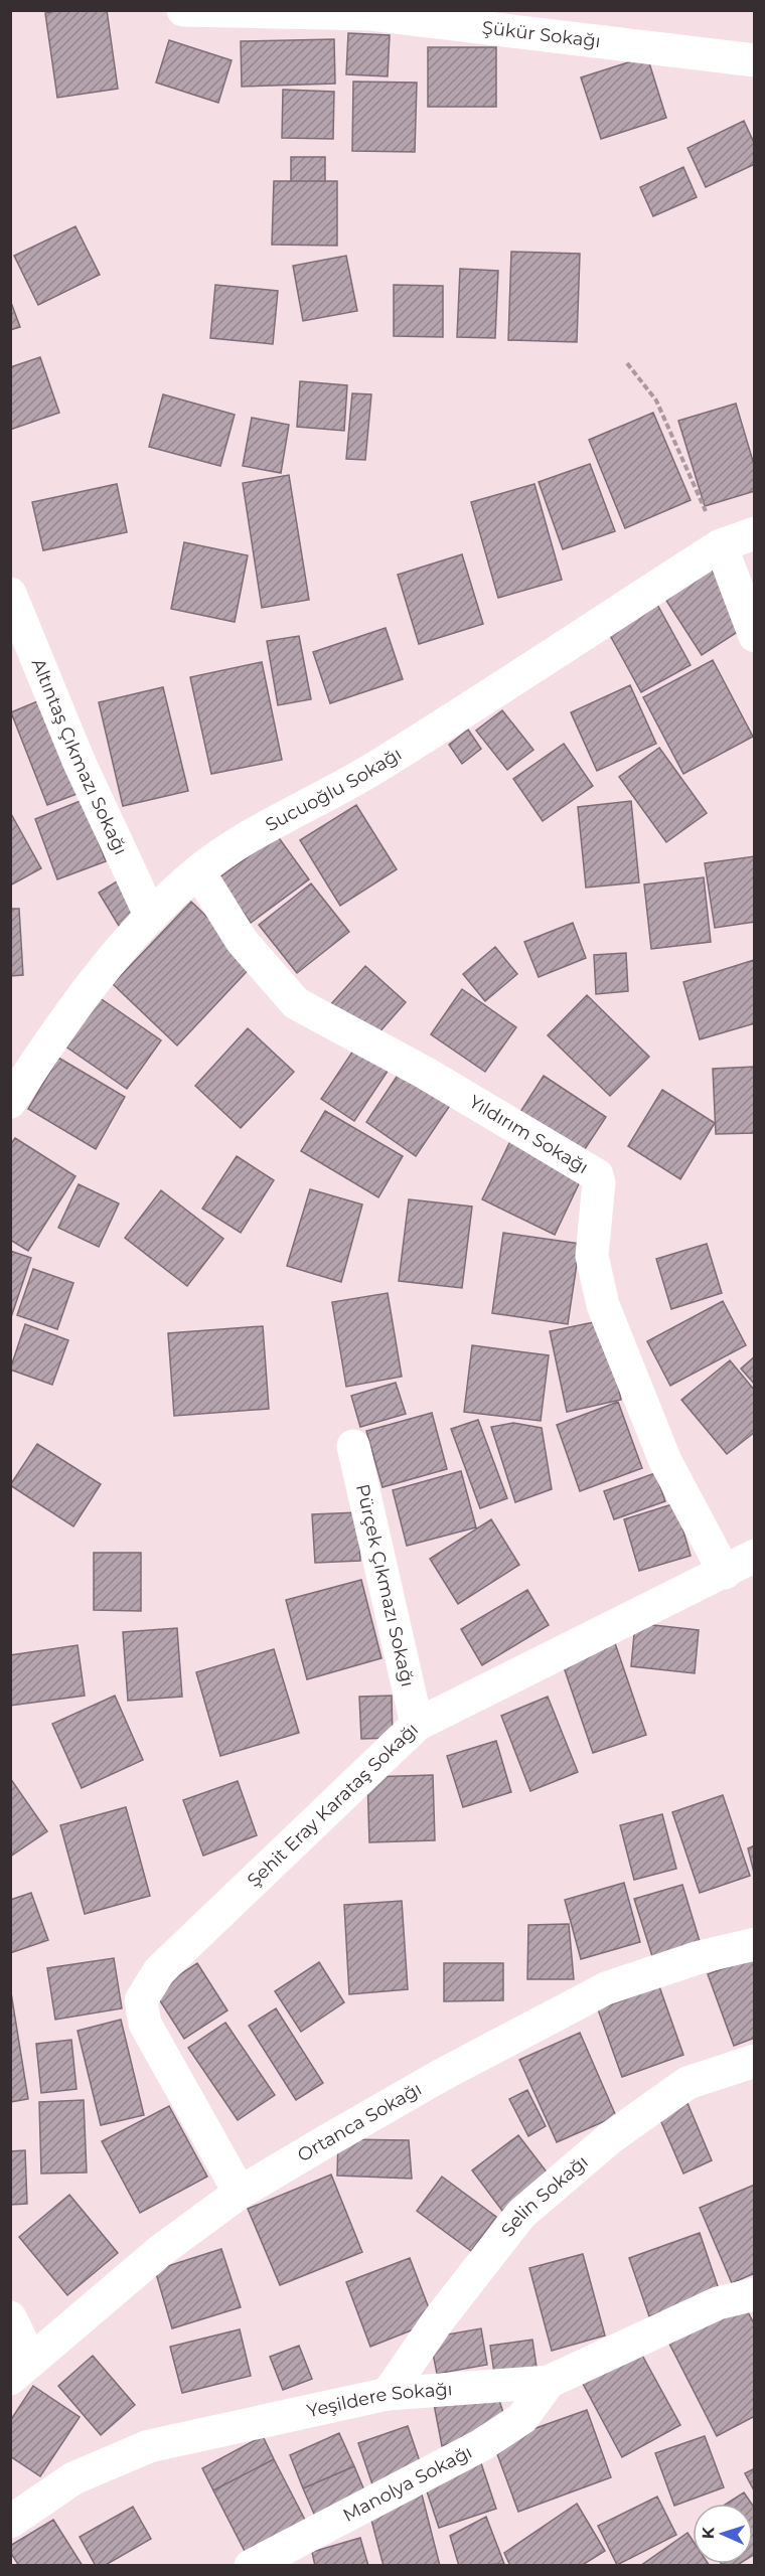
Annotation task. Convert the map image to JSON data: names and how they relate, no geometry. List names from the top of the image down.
{
  "streets": {
    "street": [
      "Şükür Sokağı",
      "Altıntaş Çıkmazı Sokağı",
      "Sucuoğlu Sokağı",
      "Yıldırım Sokağı",
      "Pürçek Çıkmazı Sokağı",
      "Şehit Eray Karataş Sokağı",
      "Ortanca Sokağı",
      "Selin Sokağı",
      "Yeşildere Sokağı",
      "Manolya Sokağı"
    ]
  },
  "crossings": [
    ["Altıntaş Çıkmazı Sokağı", "Sucuoğlu Sokağı"],
    ["Sucuoğlu Sokağı", "Yıldırım Sokağı"],
    ["Yıldırım Sokağı", "Şehit Eray Karataş Sokağı"],
    ["Pürçek Çıkmazı Sokağı", "Şehit Eray Karataş Sokağı"],
    ["Şehit Eray Karataş Sokağı", "Ortanca Sokağı"],
    ["Selin Sokağı", "Yeşildere Sokağı"],
    ["Yeşildere Sokağı", "Manolya Sokağı"]
  ],
  "north": "left"
}
